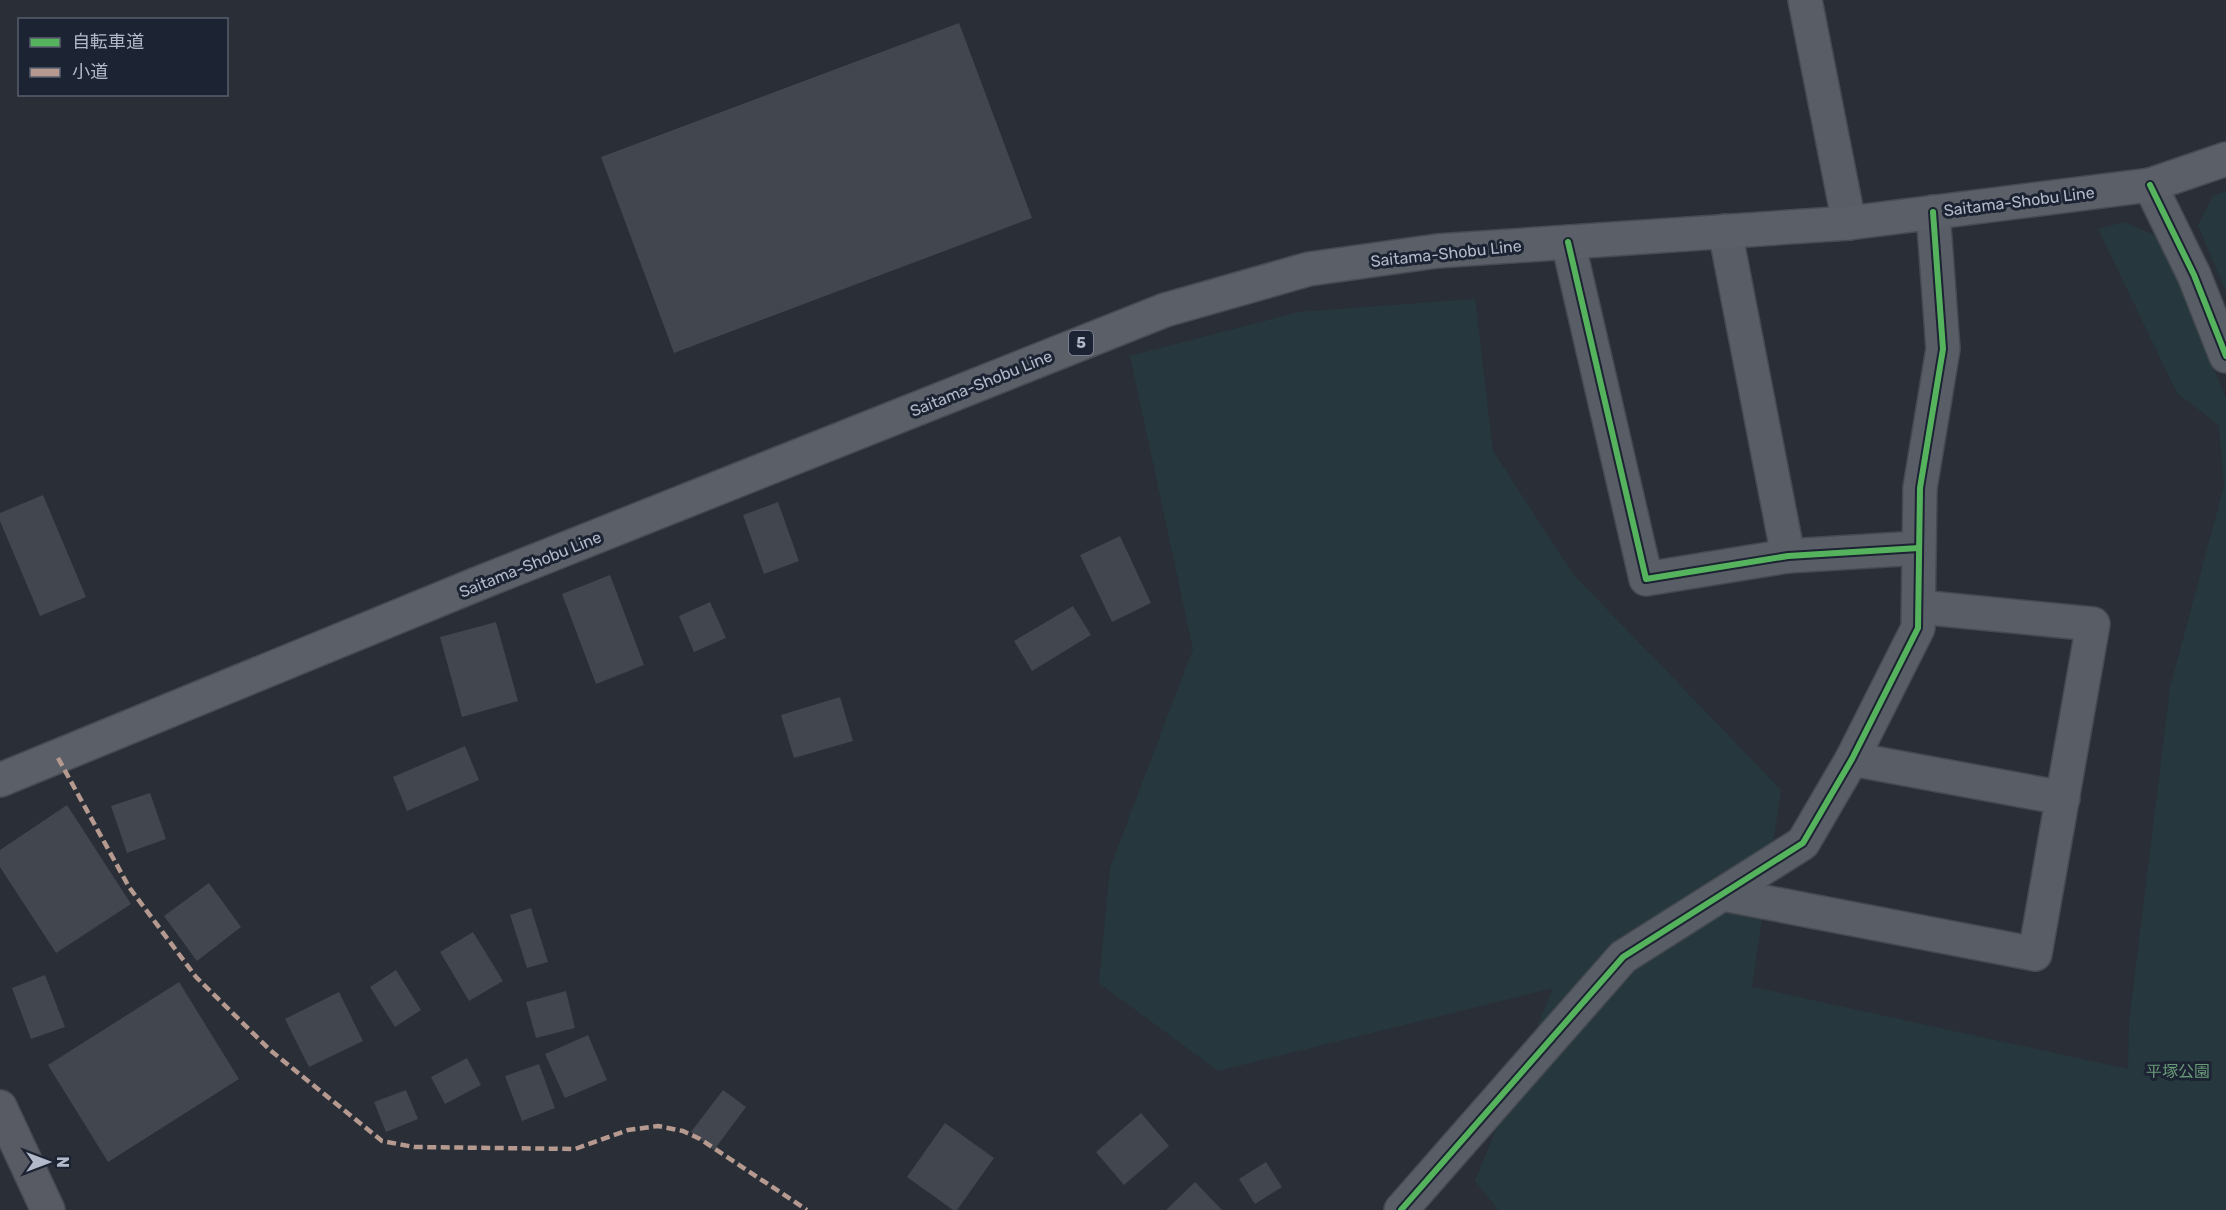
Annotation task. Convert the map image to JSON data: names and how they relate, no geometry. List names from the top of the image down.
{
  "streets": {
    "main road": ["Saitama-Shobu Line", "5"]
  },
  "parks": ["平塚公園"],
  "legend": ["自転車道", "小道"],
  "north": "right"
}
